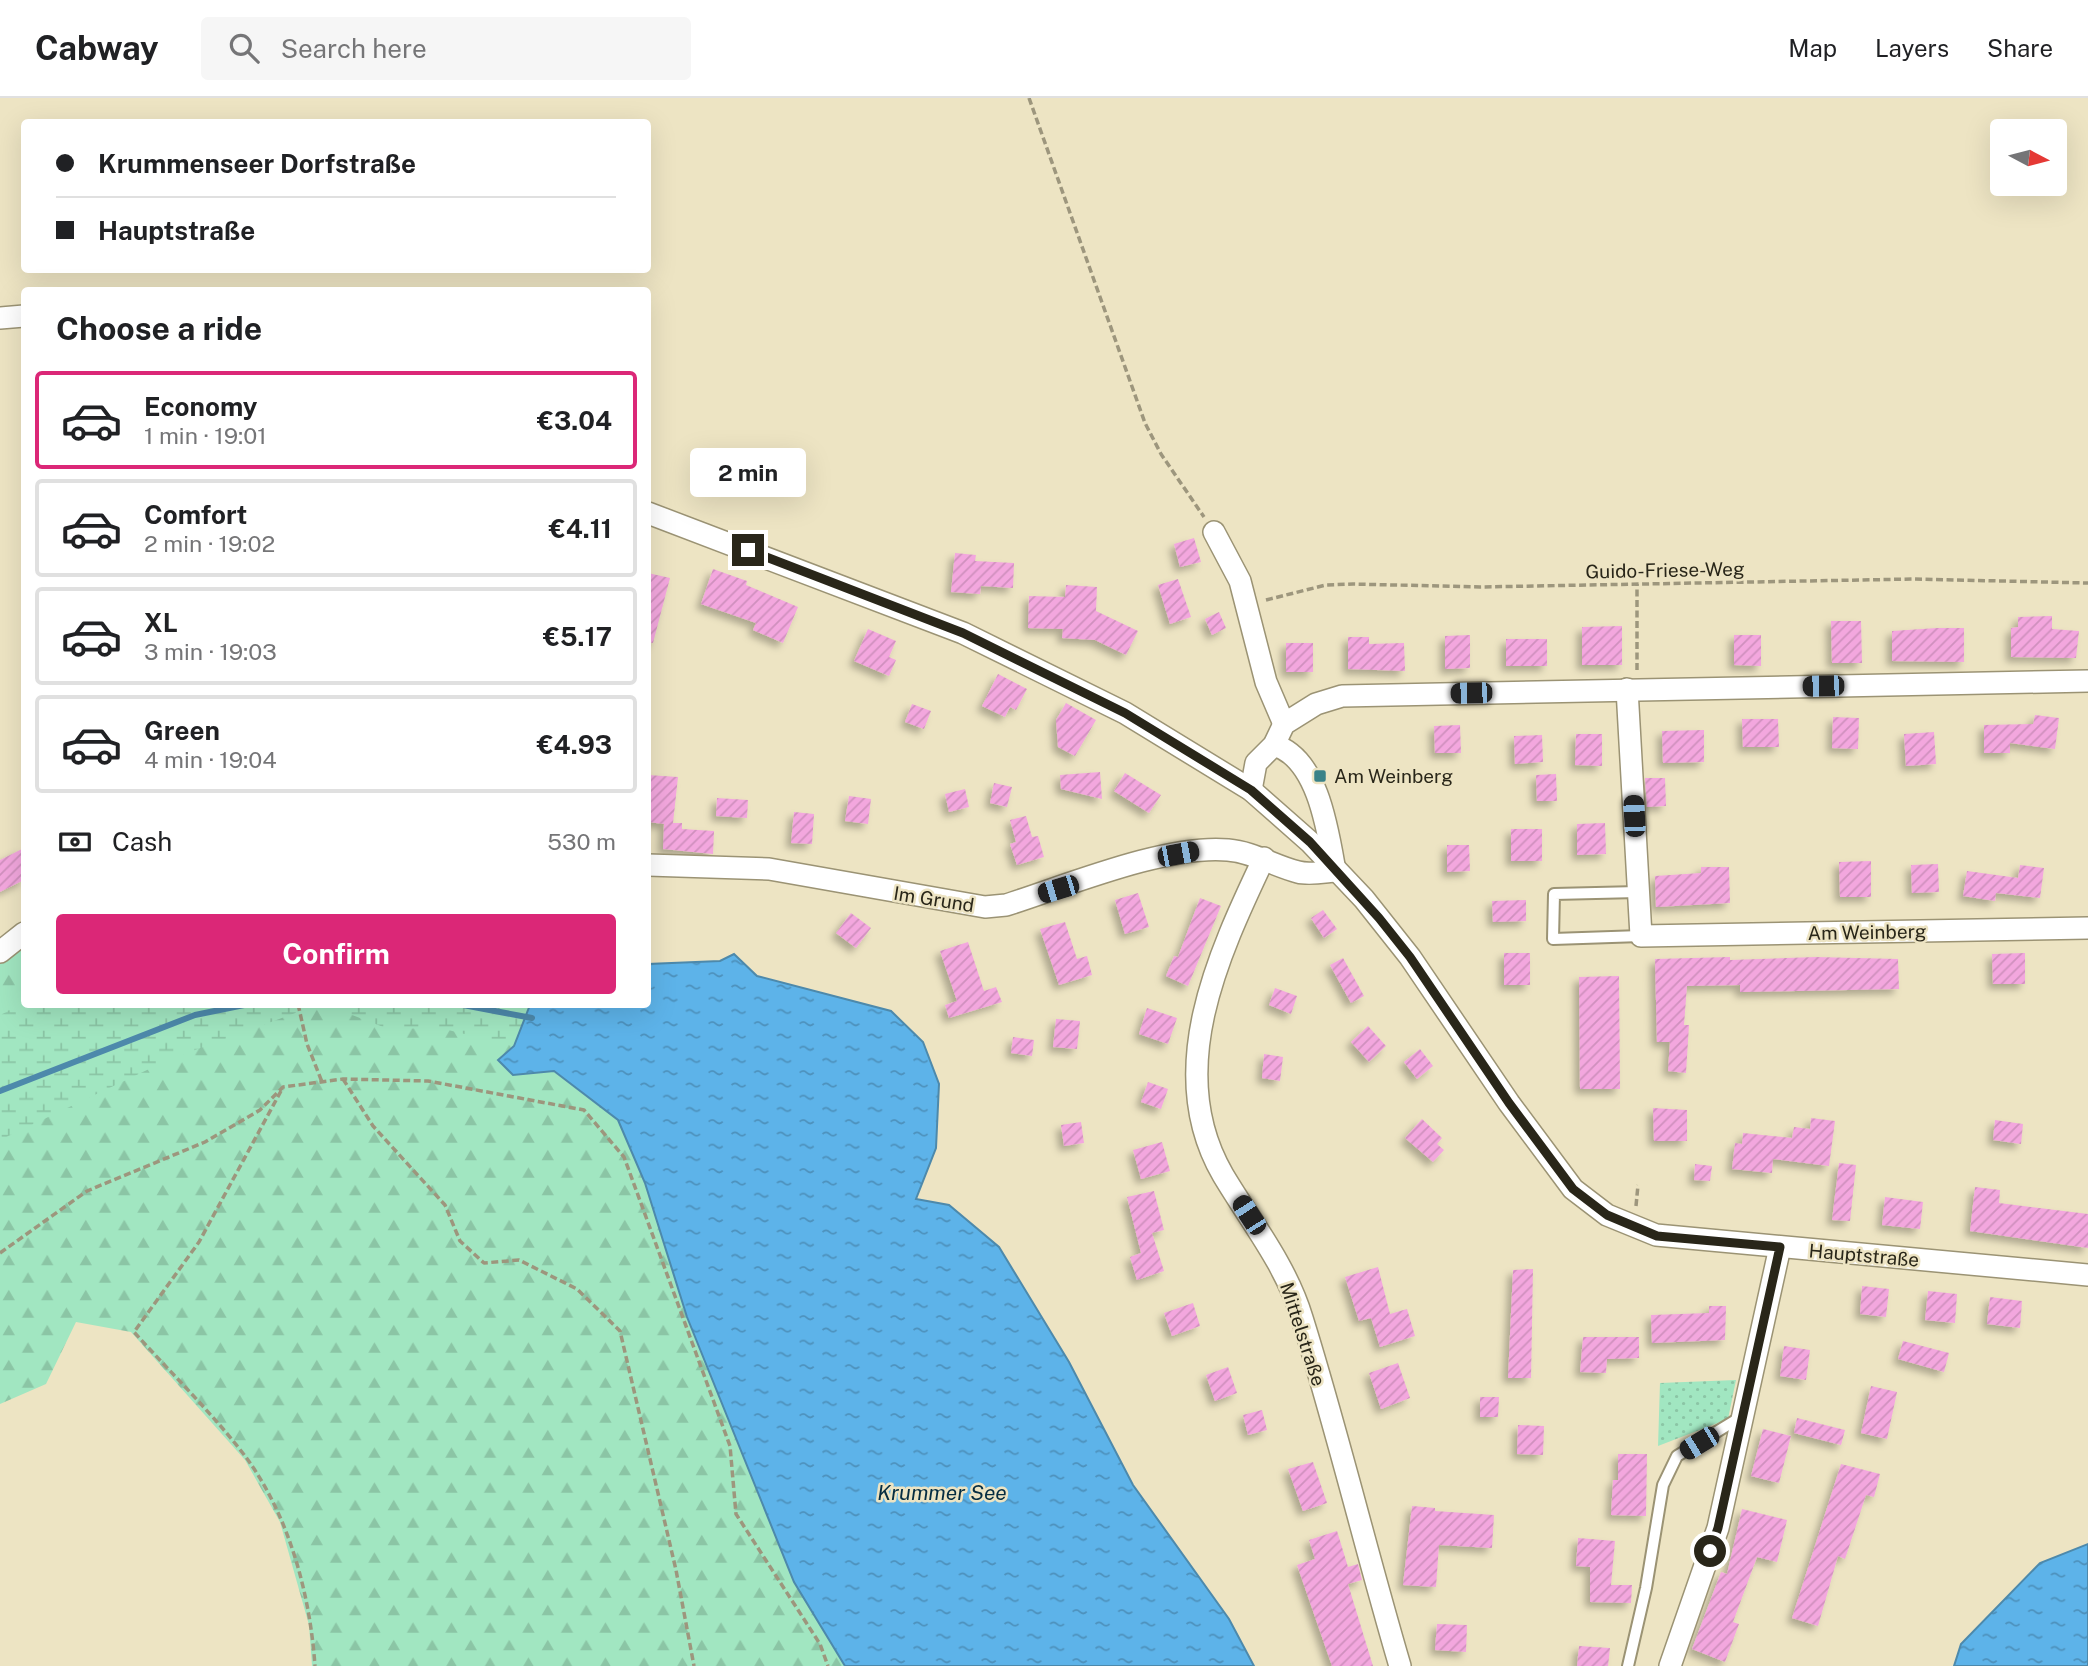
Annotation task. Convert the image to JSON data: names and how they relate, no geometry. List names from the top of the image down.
{
  "streets": {
    "street": [
      "Im Grund",
      "Am Weinberg",
      "Hauptstraße",
      "Mittelstraße"
    ],
    "path": ["Guido-Friese-Weg"]
  },
  "crossings": [
    ["Im Grund", "Hauptstraße"],
    ["Im Grund", "Mittelstraße"]
  ],
  "water": ["Krummer See"],
  "places": {
    "transit": ["Am Weinberg"]
  },
  "north": "right",
  "page": {
    "header": "Cabway",
    "search": "Search here",
    "nav": ["Map", "Layers", "Share"],
    "banner": ["Krummenseer Dorfstraße", "Hauptstraße"],
    "heading": "Choose a ride",
    "list": [
      {
        "name": "Economy",
        "note": "1 min · 19:01",
        "value": "€3.04"
      },
      {
        "name": "Comfort",
        "note": "2 min · 19:02",
        "value": "€4.11"
      },
      {
        "name": "XL",
        "note": "3 min · 19:03",
        "value": "€5.17"
      },
      {
        "name": "Green",
        "note": "4 min · 19:04",
        "value": "€4.93"
      }
    ],
    "bubble": "2 min",
    "pay": ["Cash", "530 m"],
    "buttons": "Confirm"
  }
}
